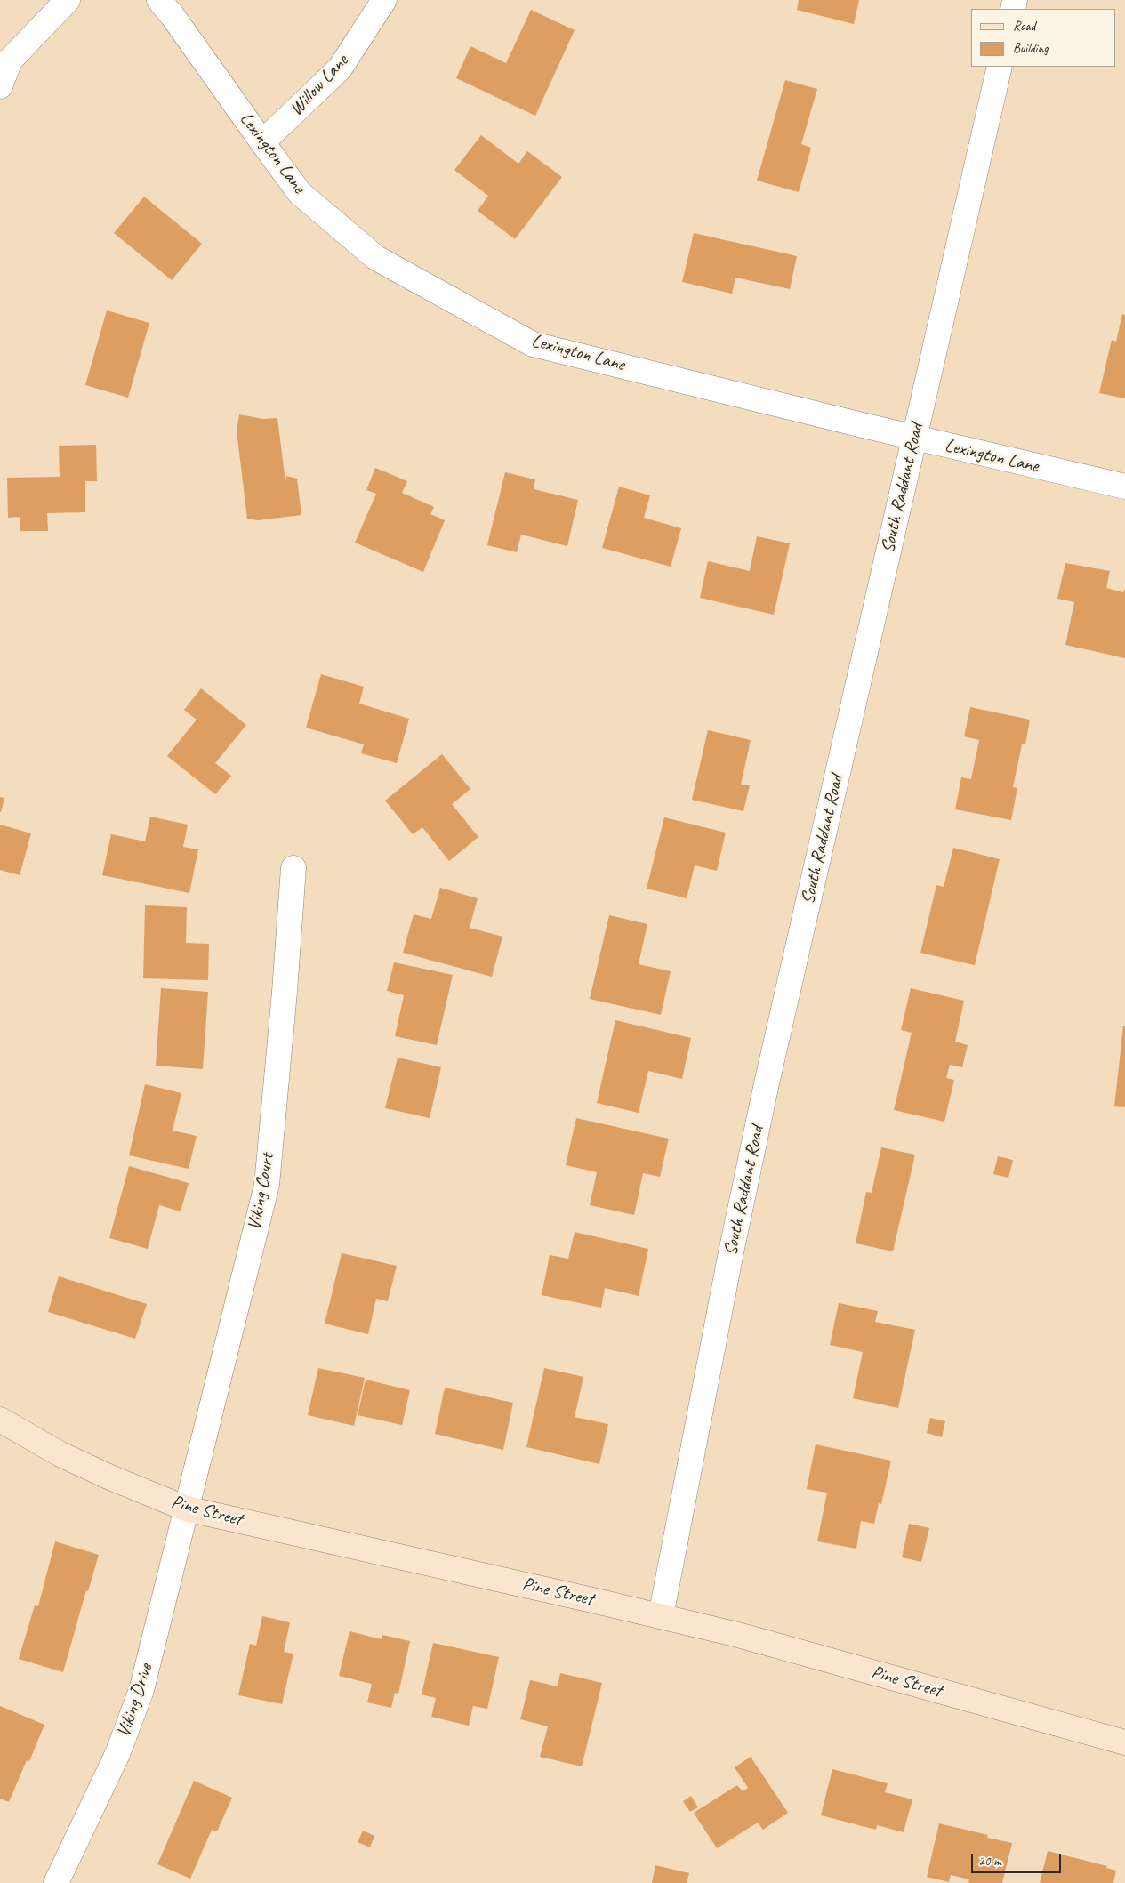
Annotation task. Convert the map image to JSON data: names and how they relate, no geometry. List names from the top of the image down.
{
  "streets": {
    "street": [
      "Willow Lane",
      "Lexington Lane",
      "South Raddant Road",
      "Viking Court",
      "Pine Street",
      "Viking Drive"
    ]
  },
  "crossings": [
    ["Willow Lane", "Lexington Lane"],
    ["Lexington Lane", "South Raddant Road"],
    ["South Raddant Road", "Pine Street"],
    ["Viking Court", "Pine Street"],
    ["Viking Court", "Viking Drive"],
    ["Pine Street", "Viking Drive"]
  ],
  "legend": ["Road", "Building"],
  "scale_bar": "20 m"
}
